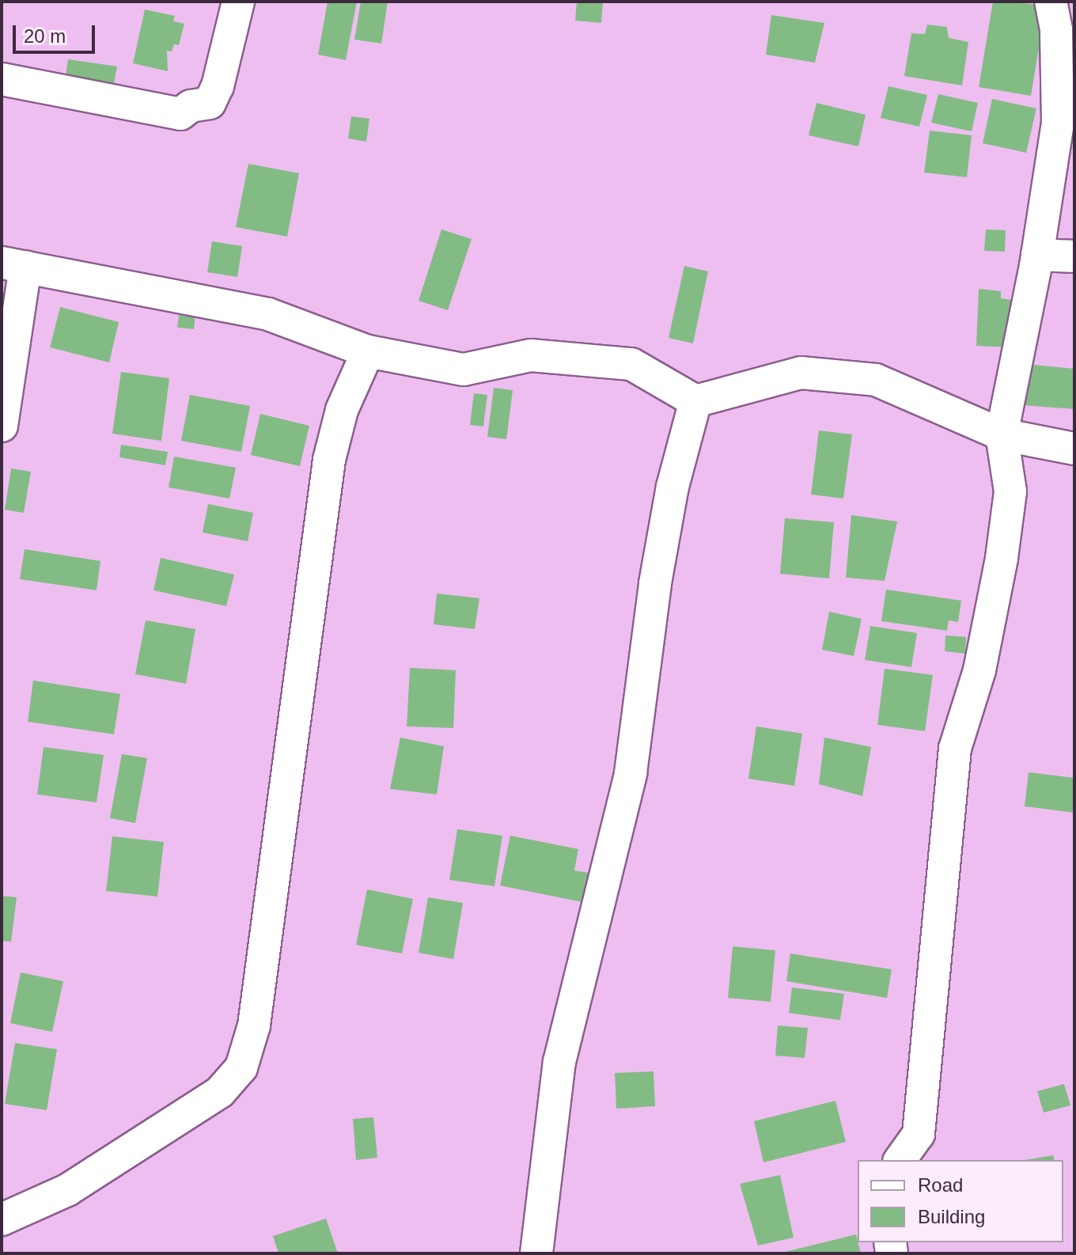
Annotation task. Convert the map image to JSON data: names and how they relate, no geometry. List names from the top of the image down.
{
  "legend": ["Road", "Building"],
  "scale_bar": "20 m"
}
